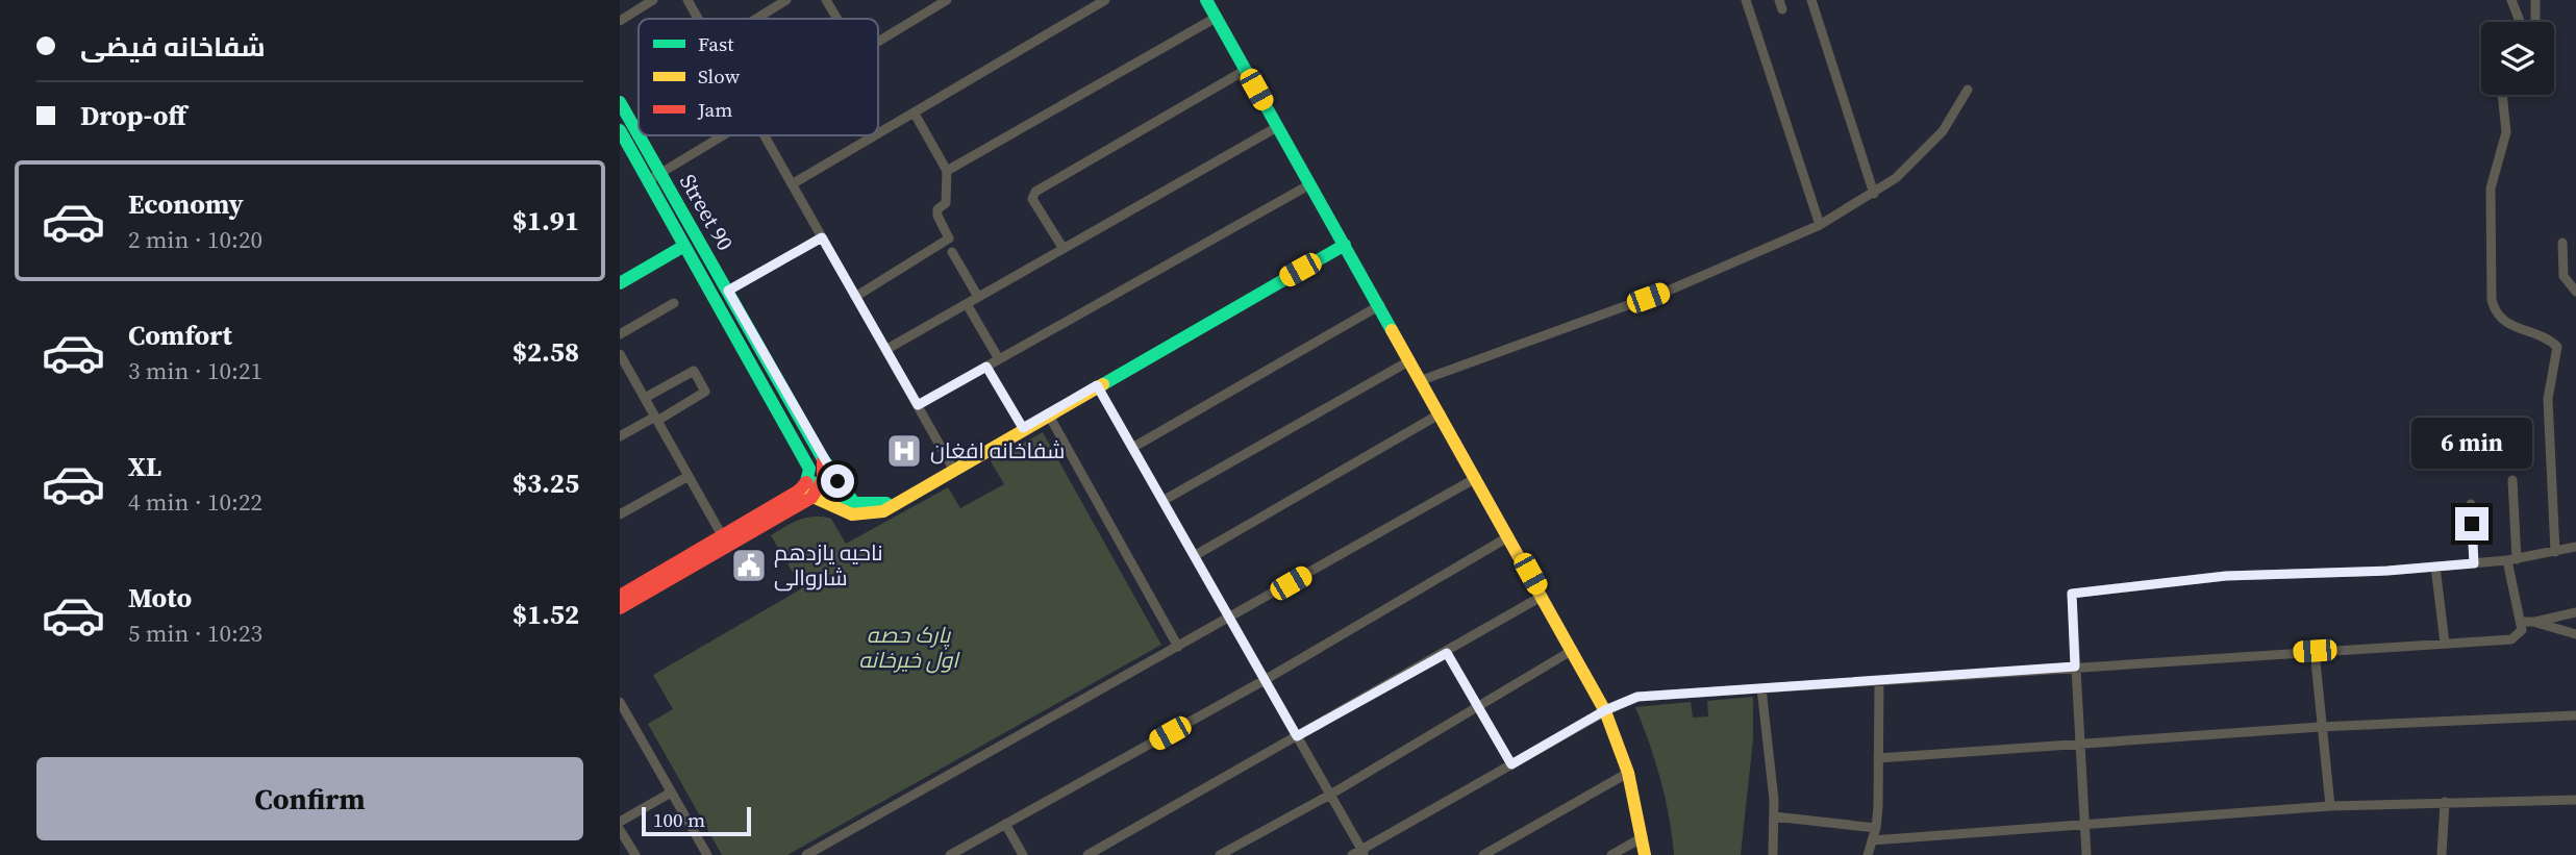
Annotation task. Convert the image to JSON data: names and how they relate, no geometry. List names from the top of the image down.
{
  "streets": {
    "main road": ["Street 90"]
  },
  "parks": ["پارک حصه اول خیرخانه"],
  "places": {
    "hospital": ["شفاخانه افغان"],
    "public building": ["ناحیه یازدهم شاروالی"]
  },
  "legend": ["Fast", "Slow", "Jam"],
  "scale_bar": "100 m",
  "page": {
    "banner": ["شفاخانه فیضی", "Drop-off"],
    "list": [
      {
        "name": "Economy",
        "note": "2 min · 10:20",
        "value": "$1.91"
      },
      {
        "name": "Comfort",
        "note": "3 min · 10:21",
        "value": "$2.58"
      },
      {
        "name": "XL",
        "note": "4 min · 10:22",
        "value": "$3.25"
      },
      {
        "name": "Moto",
        "note": "5 min · 10:23",
        "value": "$1.52"
      }
    ],
    "bubble": "6 min",
    "buttons": "Confirm",
    "scale": "100 m"
  }
}
